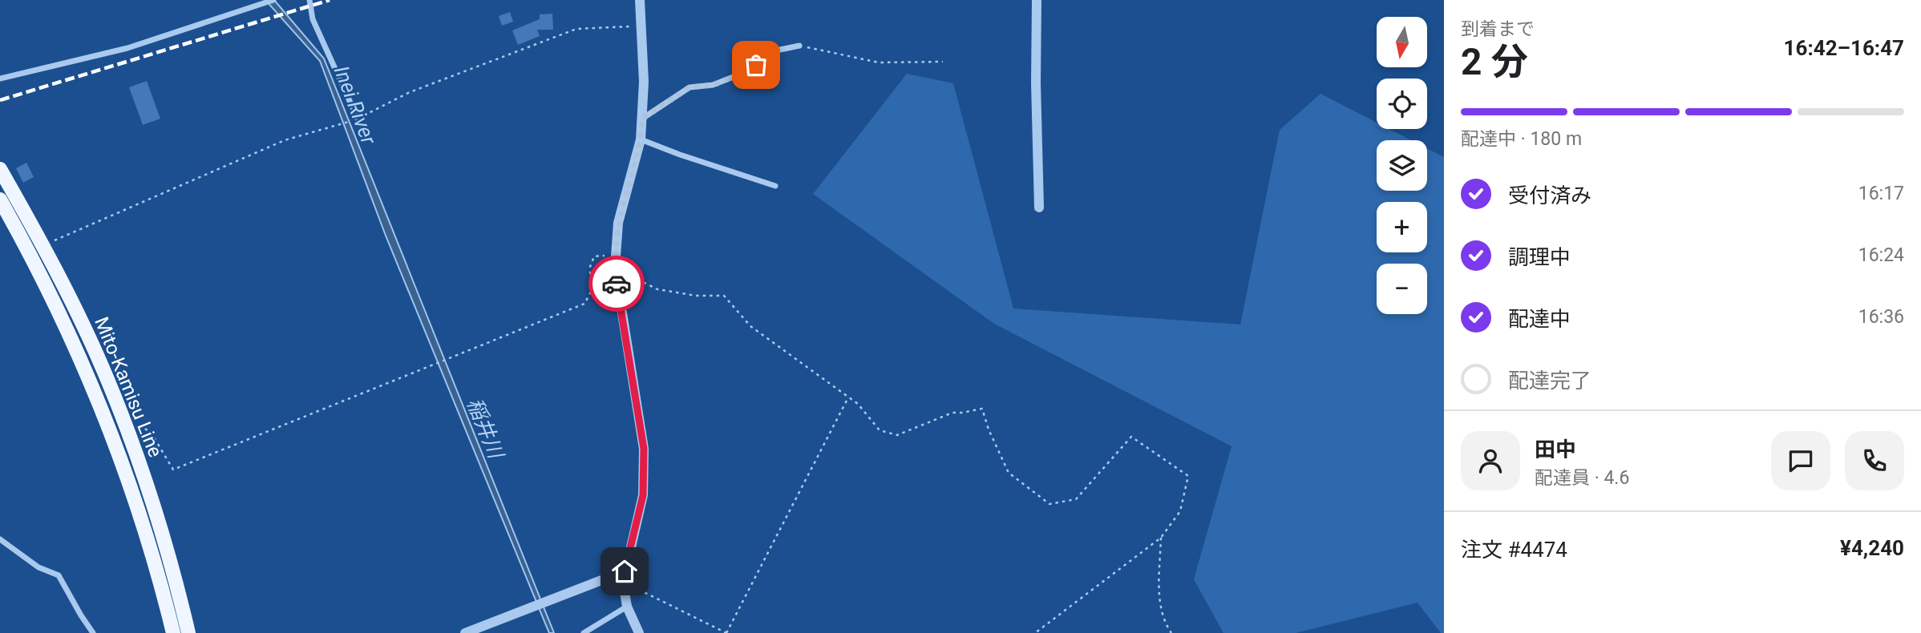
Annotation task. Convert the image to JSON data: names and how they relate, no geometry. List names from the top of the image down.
{
  "streets": {
    "main road": ["Mito-Kamisu Line"]
  },
  "water": ["Inei River", "稲井川"],
  "north": "bottom",
  "page": {
    "heading": ["2 分", "到着まで", "16:42–16:47"],
    "panel": [
      "田中",
      "配達員 · 4.6",
      "注文 #4474",
      "¥4,240"
    ],
    "map_buttons": ["+", "−"],
    "bar": "配達中 · 180 m",
    "list": [
      ["受付済み", "16:17"],
      ["調理中", "16:24"],
      ["配達中", "16:36"],
      "配達完了"
    ]
  }
}
